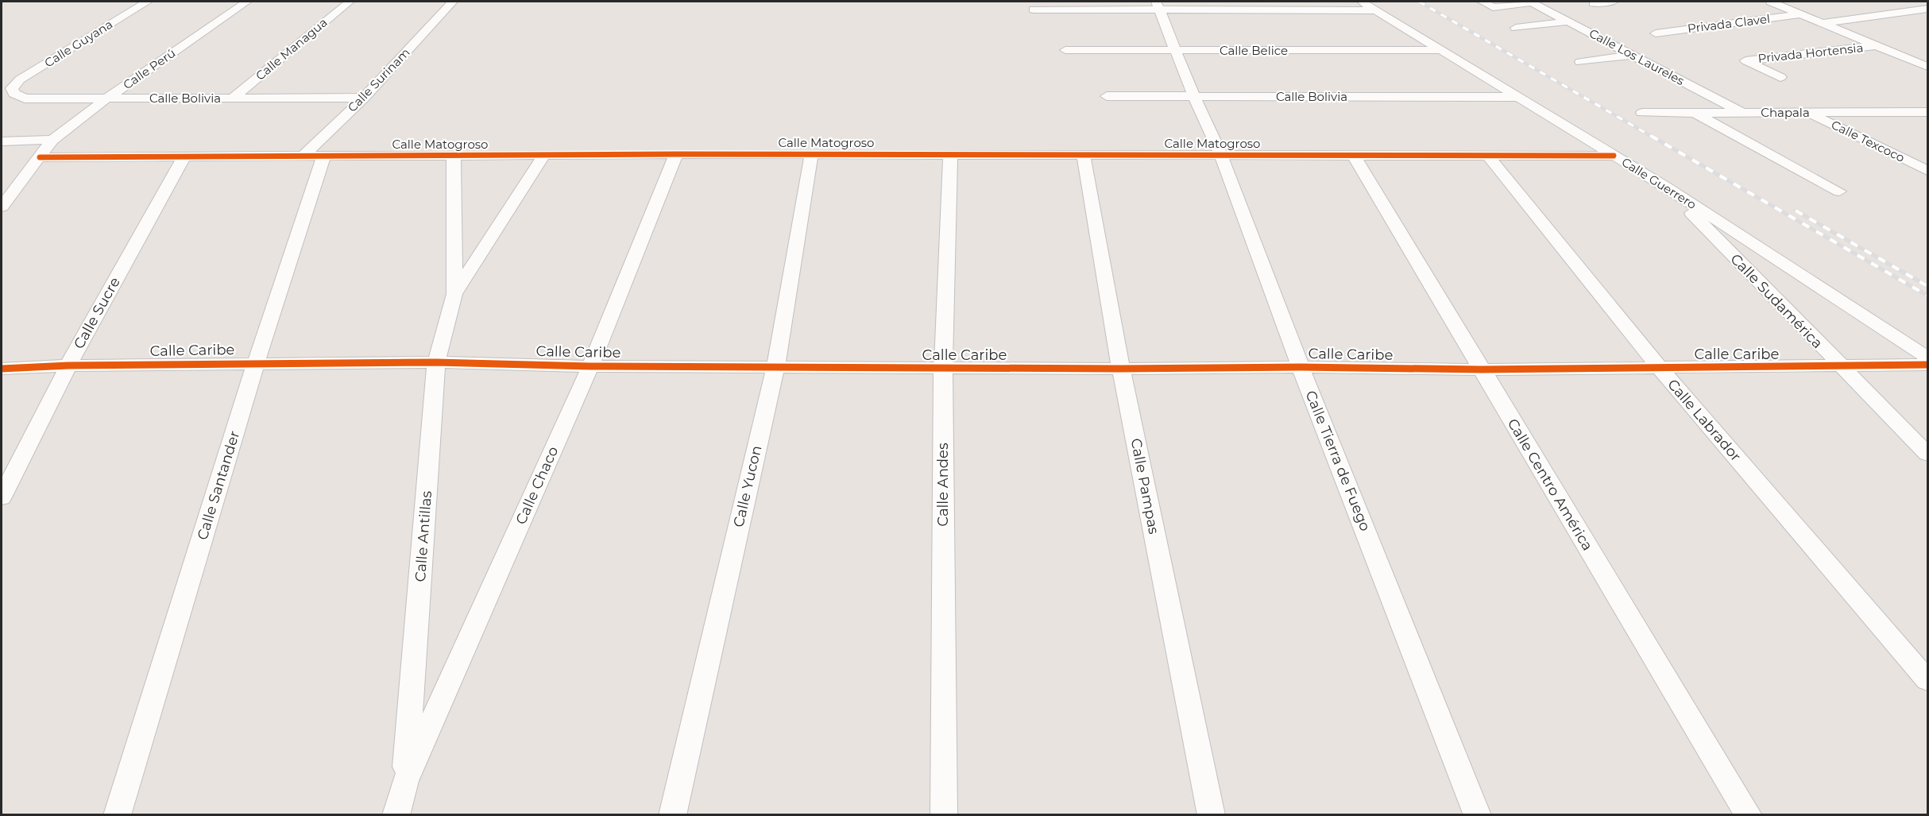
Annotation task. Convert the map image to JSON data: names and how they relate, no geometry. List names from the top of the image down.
{
  "streets": {
    "street": [
      "Privada Clavel",
      "Calle Guyana",
      "Calle Managua",
      "Calle Belice",
      "Privada Hortensia",
      "Calle Los Laureles",
      "Calle Perú",
      "Calle Surinam",
      "Calle Bolivia",
      "Chapala",
      "Calle Texcoco",
      "Calle Matogroso",
      "Calle Guerrero",
      "Calle Sudamérica",
      "Calle Sucre",
      "Calle Caribe",
      "Calle Labrador",
      "Calle Tierra de Fuego",
      "Calle Andes",
      "Calle Centro América",
      "Calle Santander",
      "Calle Chaco",
      "Calle Yucon",
      "Calle Pampas",
      "Calle Antillas"
    ]
  },
  "crossings": [
    ["Calle Guyana", "Calle Bolivia"],
    ["Calle Managua", "Calle Bolivia"],
    ["Calle Belice", "Calle Guerrero"],
    ["Calle Belice", "Calle Tierra de Fuego"],
    ["Calle Los Laureles", "Chapala"],
    ["Calle Perú", "Calle Bolivia"],
    ["Calle Perú", "Calle Matogroso"],
    ["Calle Surinam", "Calle Bolivia"],
    ["Calle Surinam", "Calle Matogroso"],
    ["Calle Surinam", "Calle Santander"],
    ["Calle Bolivia", "Calle Guerrero"],
    ["Calle Bolivia", "Calle Tierra de Fuego"],
    ["Chapala", "Calle Texcoco"],
    ["Calle Matogroso", "Calle Guerrero"],
    ["Calle Matogroso", "Calle Sucre"],
    ["Calle Matogroso", "Calle Labrador"],
    ["Calle Matogroso", "Calle Tierra de Fuego"],
    ["Calle Matogroso", "Calle Andes"],
    ["Calle Matogroso", "Calle Centro América"],
    ["Calle Matogroso", "Calle Santander"],
    ["Calle Matogroso", "Calle Chaco"],
    ["Calle Matogroso", "Calle Yucon"],
    ["Calle Matogroso", "Calle Pampas"],
    ["Calle Matogroso", "Calle Antillas"],
    ["Calle Guerrero", "Calle Sudamérica"],
    ["Calle Sudamérica", "Calle Caribe"],
    ["Calle Sucre", "Calle Caribe"],
    ["Calle Caribe", "Calle Labrador"],
    ["Calle Caribe", "Calle Tierra de Fuego"],
    ["Calle Caribe", "Calle Andes"],
    ["Calle Caribe", "Calle Centro América"],
    ["Calle Caribe", "Calle Santander"],
    ["Calle Caribe", "Calle Chaco"],
    ["Calle Caribe", "Calle Yucon"],
    ["Calle Caribe", "Calle Pampas"],
    ["Calle Caribe", "Calle Antillas"],
    ["Calle Chaco", "Calle Antillas"]
  ]
}
